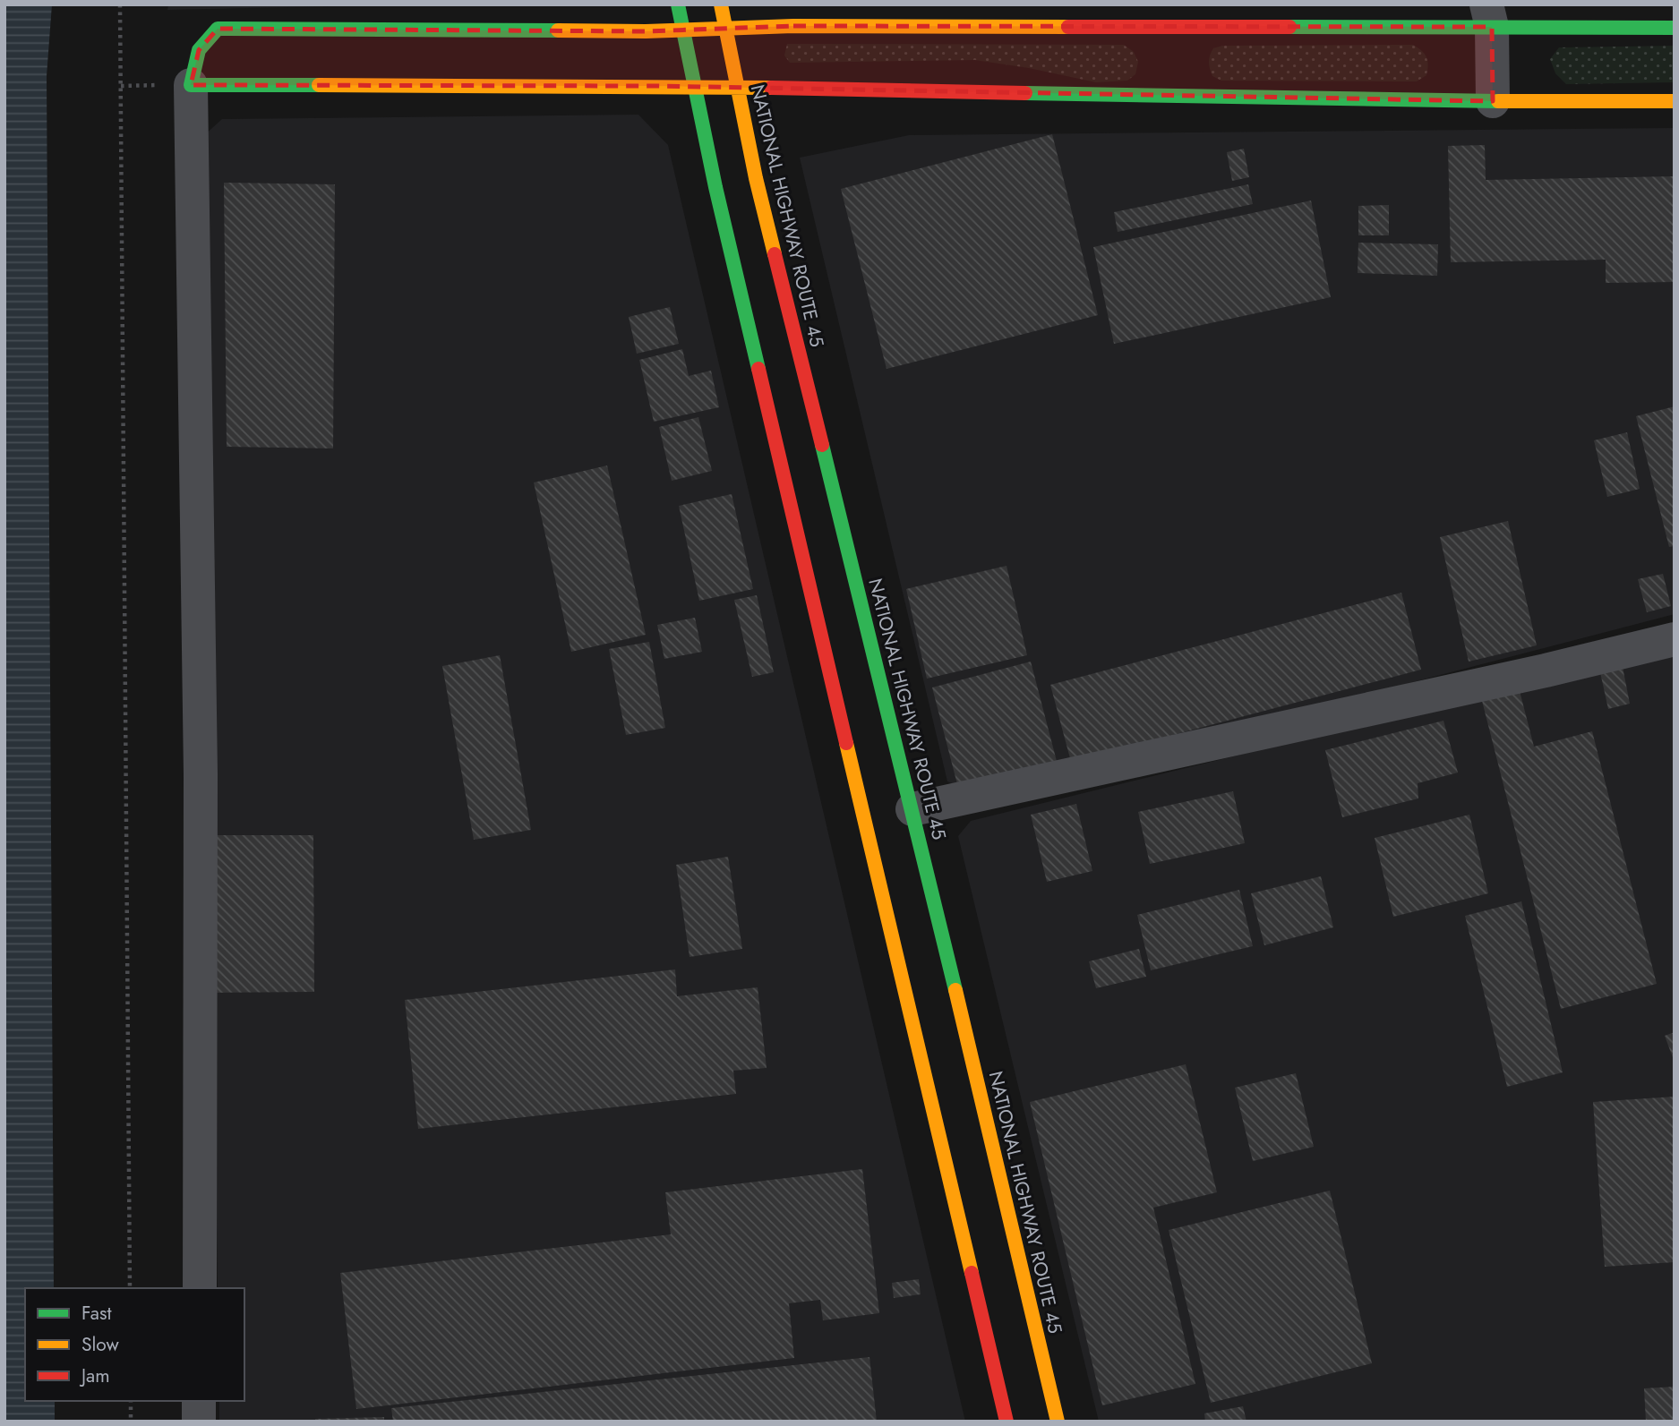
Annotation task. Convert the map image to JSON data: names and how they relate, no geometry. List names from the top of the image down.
{
  "streets": {
    "main road": ["NATIONAL HIGHWAY ROUTE 45"]
  },
  "legend": ["Fast", "Slow", "Jam"]
}
